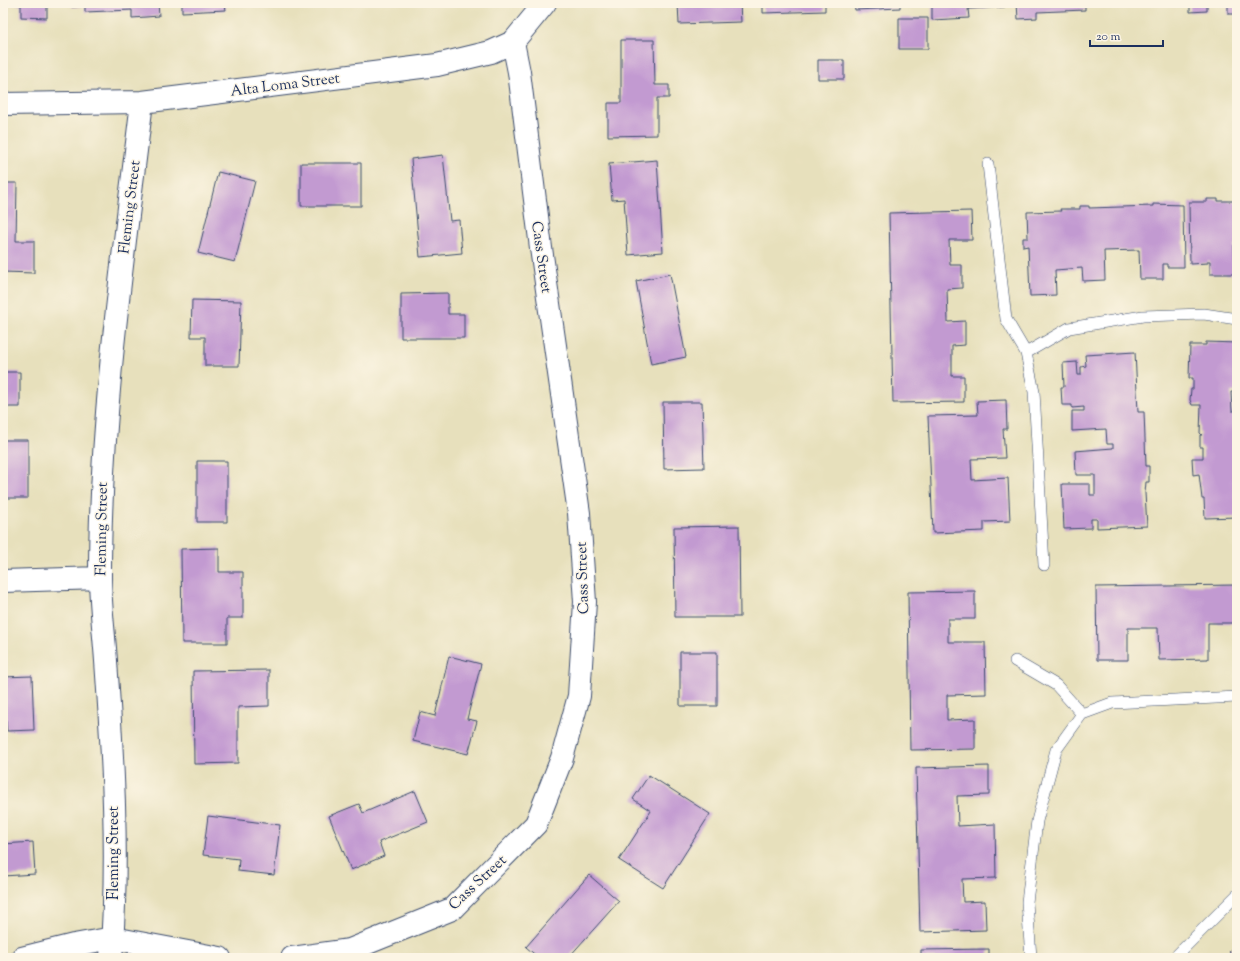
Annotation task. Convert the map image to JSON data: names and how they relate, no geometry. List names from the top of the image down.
{
  "streets": {
    "street": ["Alta Loma Street", "Fleming Street", "Cass Street"]
  },
  "crossings": [
    ["Alta Loma Street", "Fleming Street"],
    ["Alta Loma Street", "Cass Street"]
  ],
  "scale_bar": "20 m"
}
